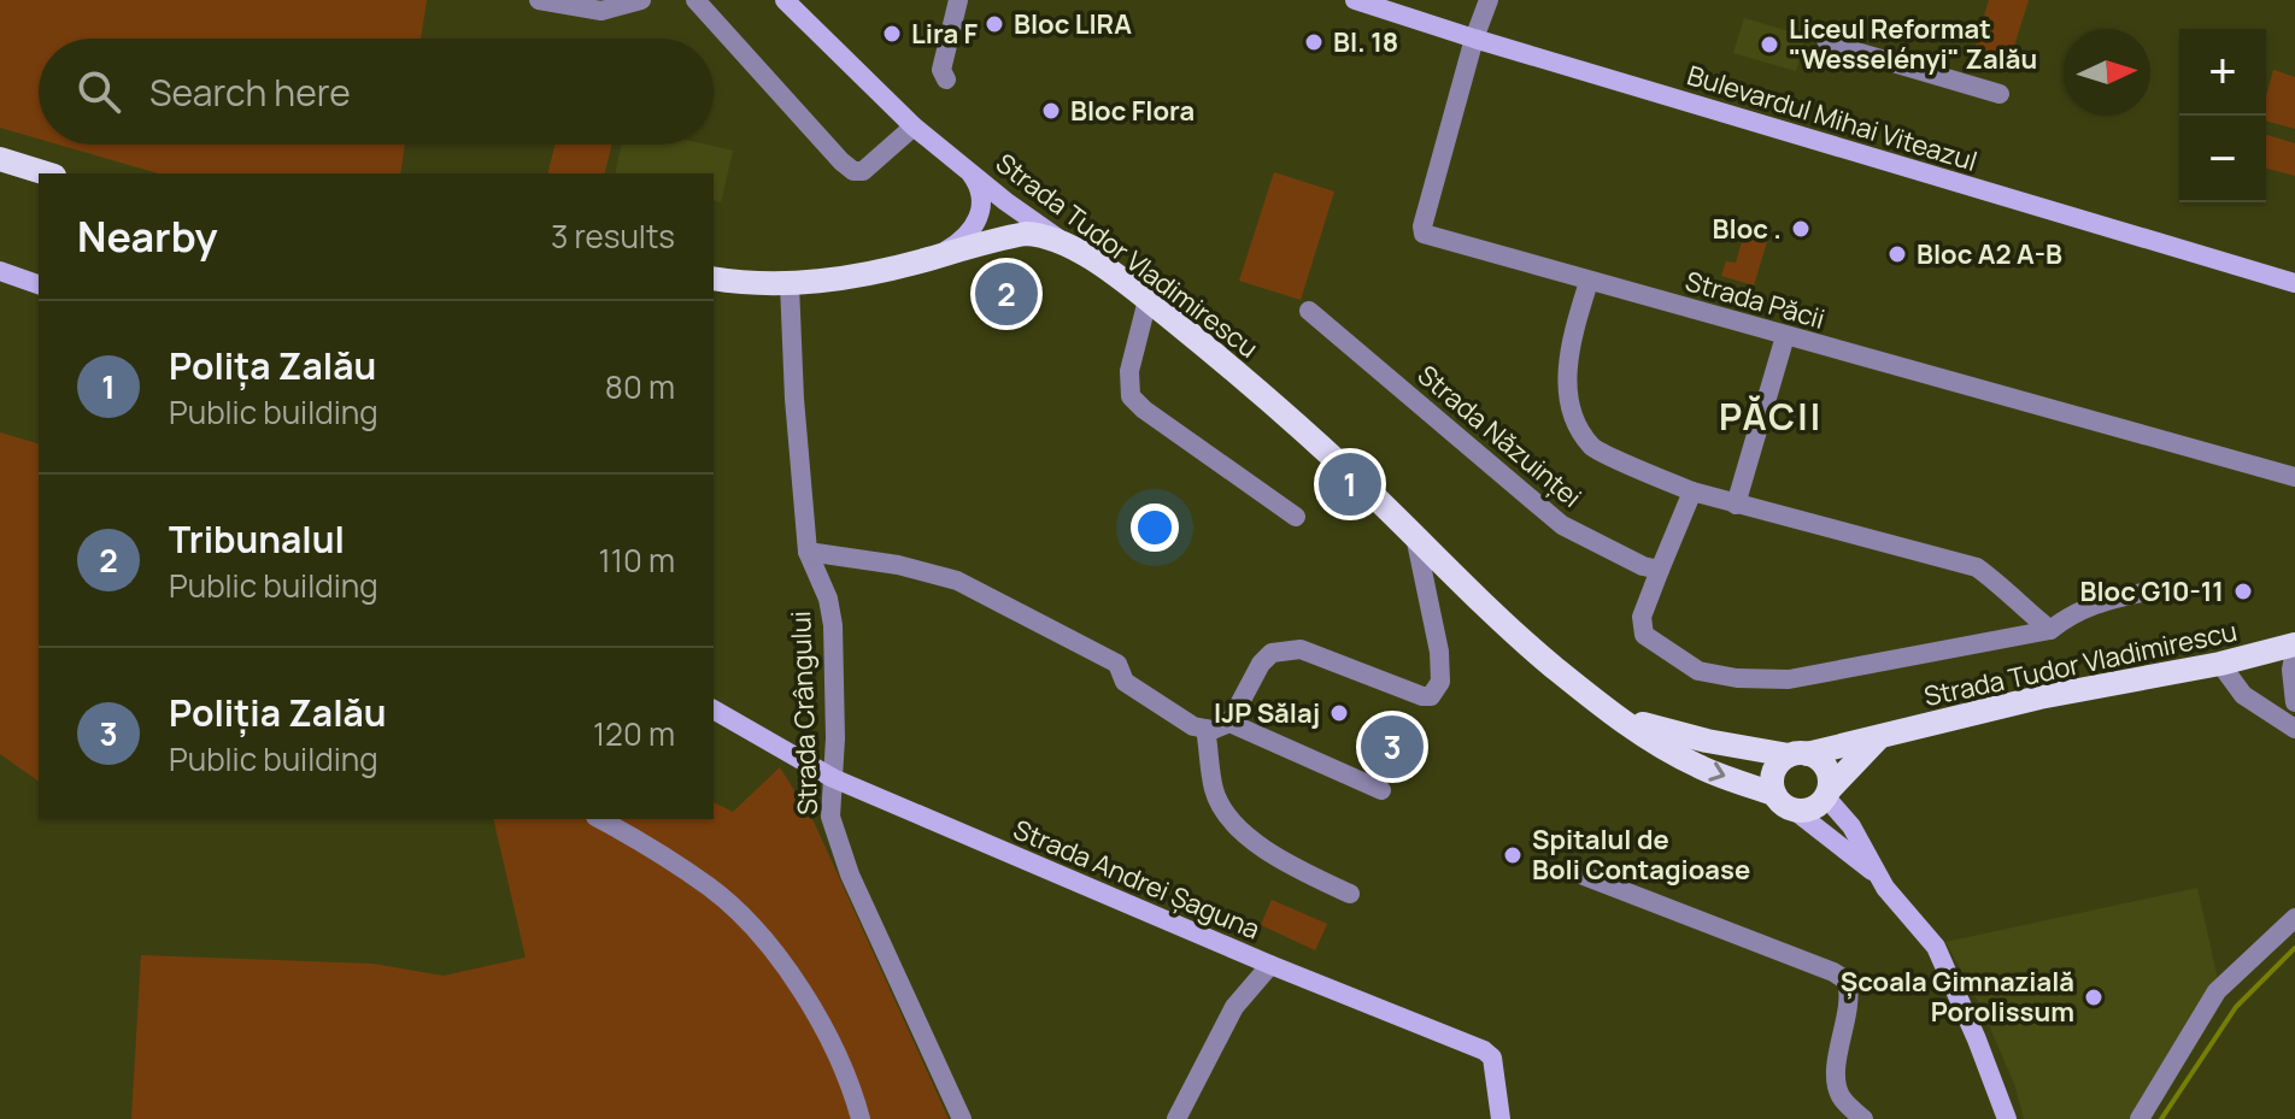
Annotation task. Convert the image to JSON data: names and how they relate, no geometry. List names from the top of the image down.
{
  "streets": {
    "main road": ["Bulevardul Mihai Viteazul", "Strada Tudor Vladimirescu", "Strada Andrei Șaguna"],
    "street": ["Strada Păcii", "Strada Năzuinței", "Strada Crângului"]
  },
  "crossings": [
    ["Bulevardul Mihai Viteazul", "Strada Păcii"],
    ["Strada Crângului", "Strada Andrei Șaguna"]
  ],
  "districts": ["PĂCII"],
  "places": [
    "Bloc LIRA",
    "Lira F",
    "Bl. 18",
    "Liceul Reformat \"Wesselényi\" Zalău",
    "Bloc Flora",
    "Bloc .",
    "Bloc A2 A-B",
    "Bloc G10-11",
    "IJP Sălaj",
    "Spitalul de Boli Contagioase",
    "Școala Gimnazială Porolissum"
  ],
  "north": "right",
  "page": {
    "map_buttons": ["+", "−"],
    "search": "Search here",
    "heading": ["Nearby", "3 results"],
    "pins": ["2", "1", "3"],
    "list": [
      {
        "mark": "1",
        "name": "Polița Zalău",
        "note": "Public building",
        "value": "80 m"
      },
      {
        "mark": "2",
        "name": "Tribunalul",
        "note": "Public building",
        "value": "110 m"
      },
      {
        "mark": "3",
        "name": "Poliția Zalău",
        "note": "Public building",
        "value": "120 m"
      }
    ]
  }
}
